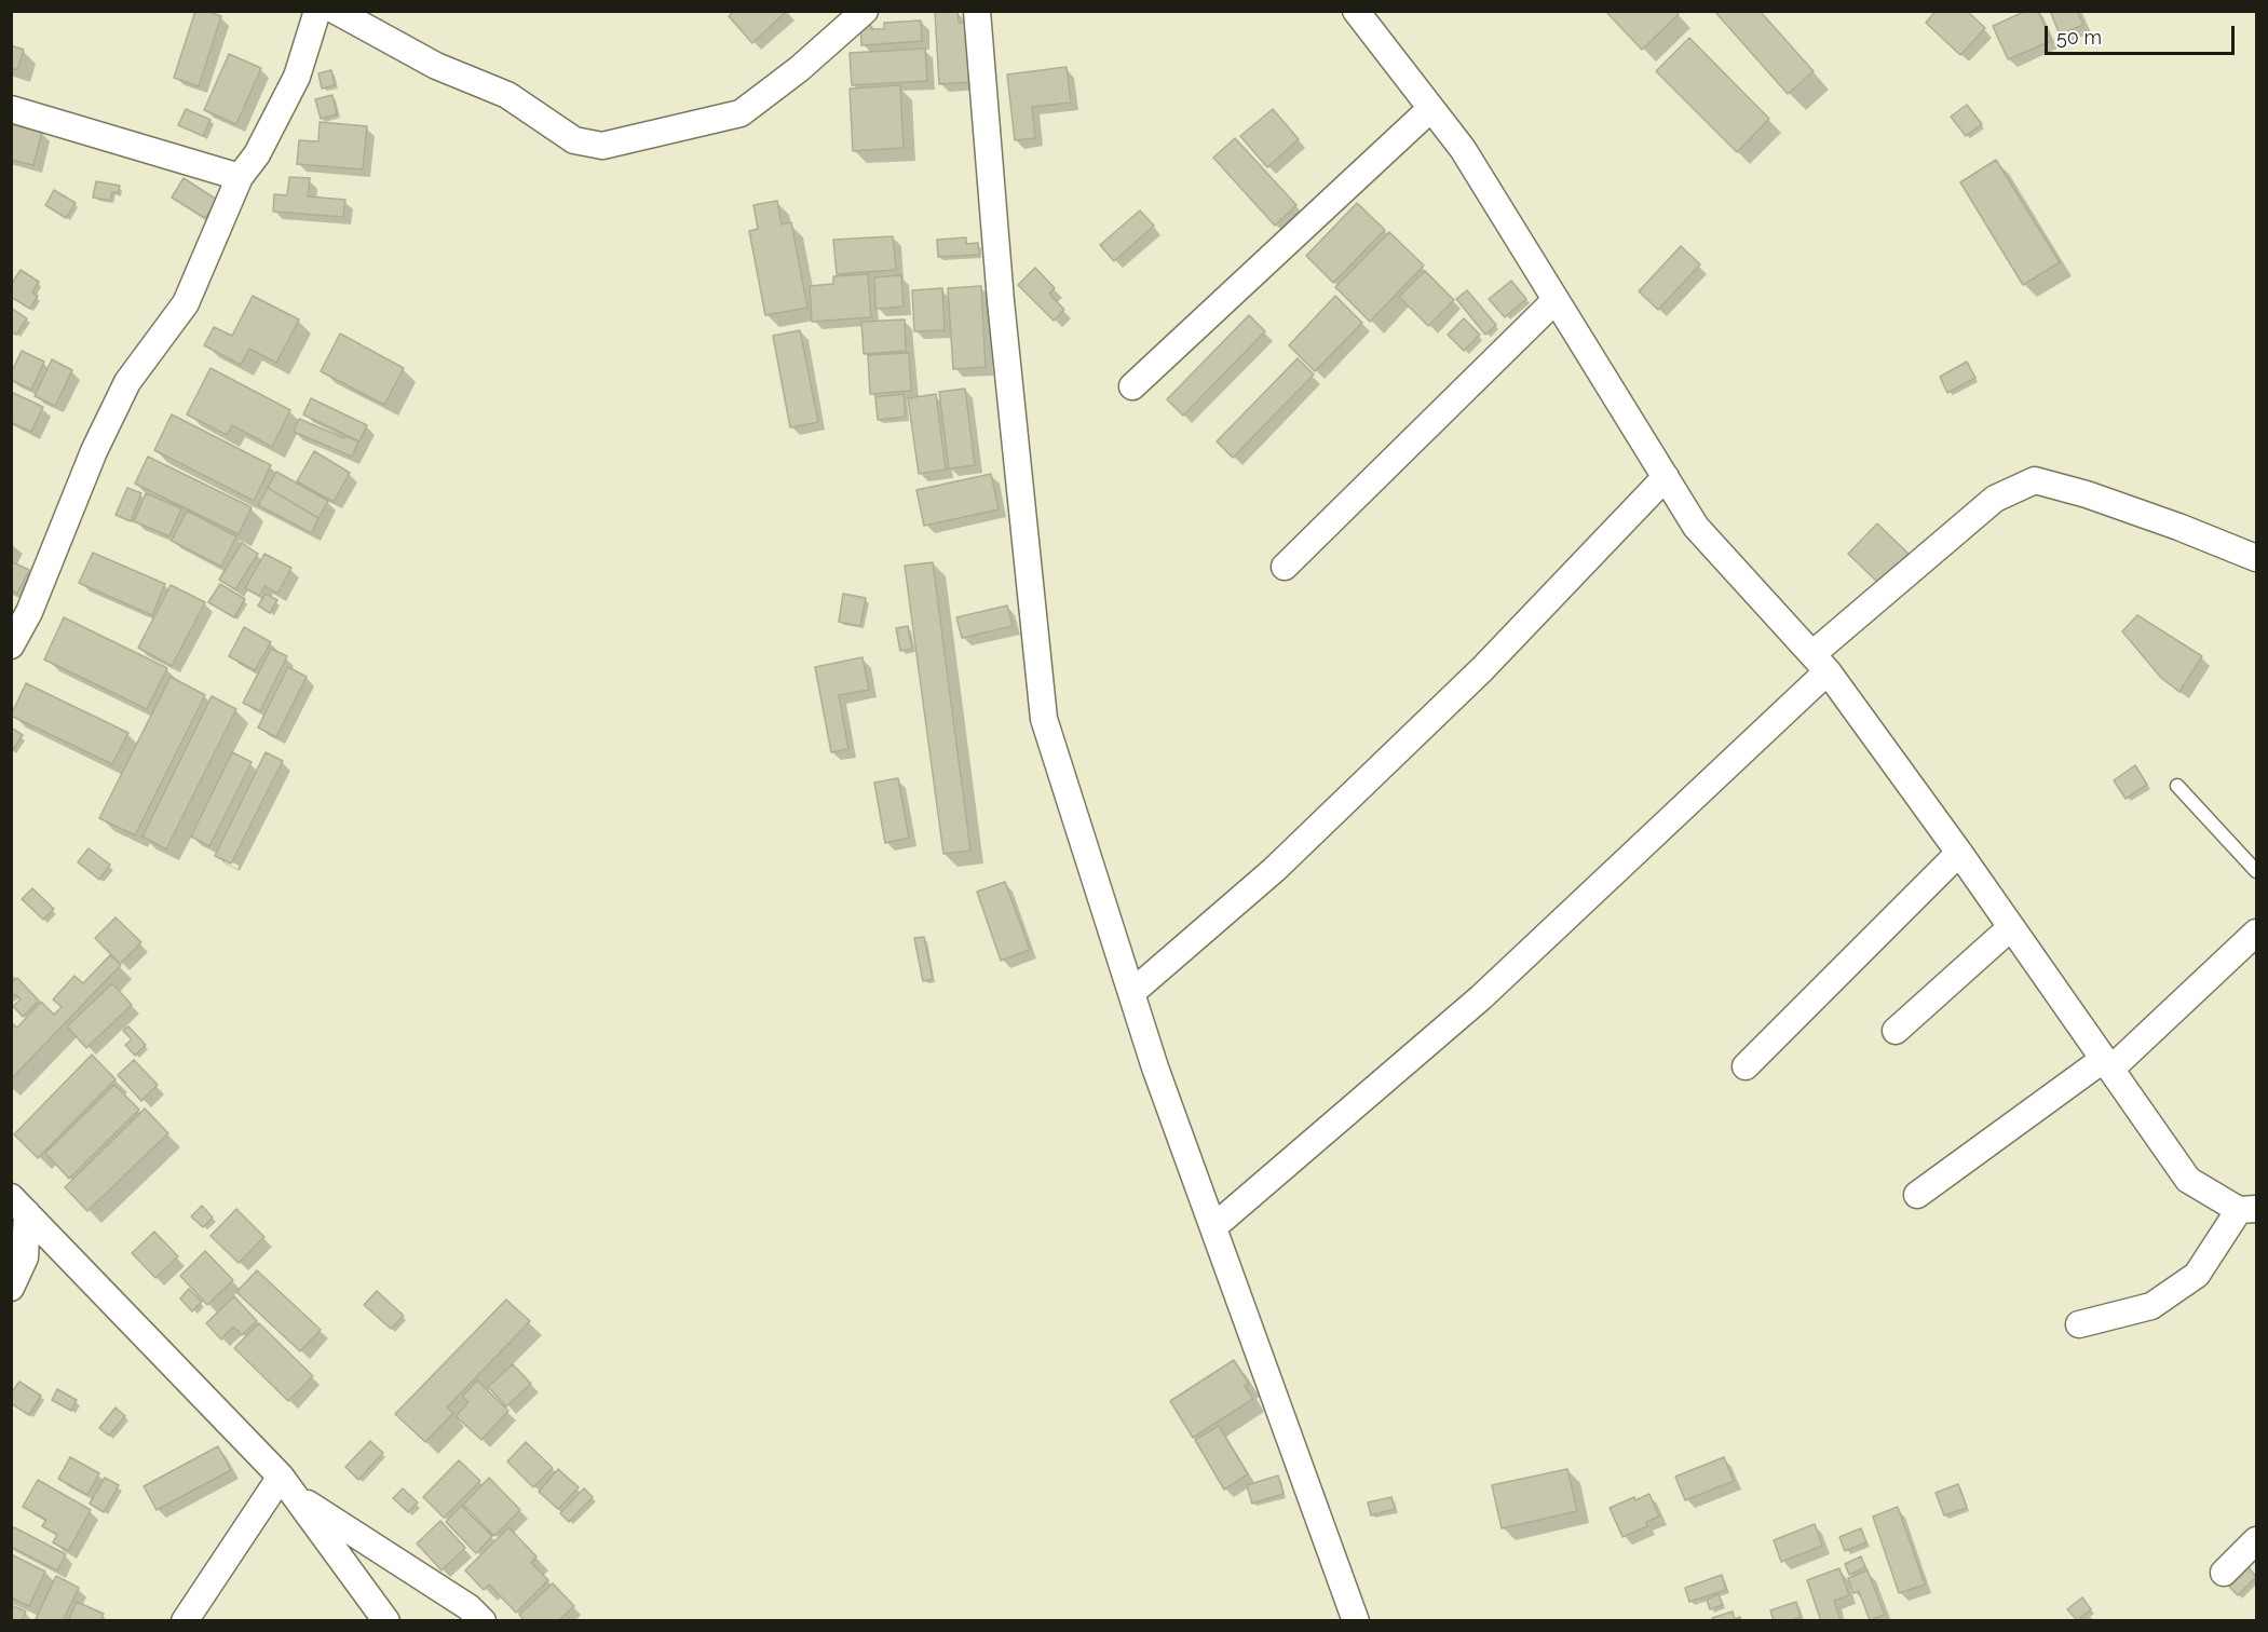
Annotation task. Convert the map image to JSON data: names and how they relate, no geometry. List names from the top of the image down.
{
  "scale_bar": "50 m"
}
